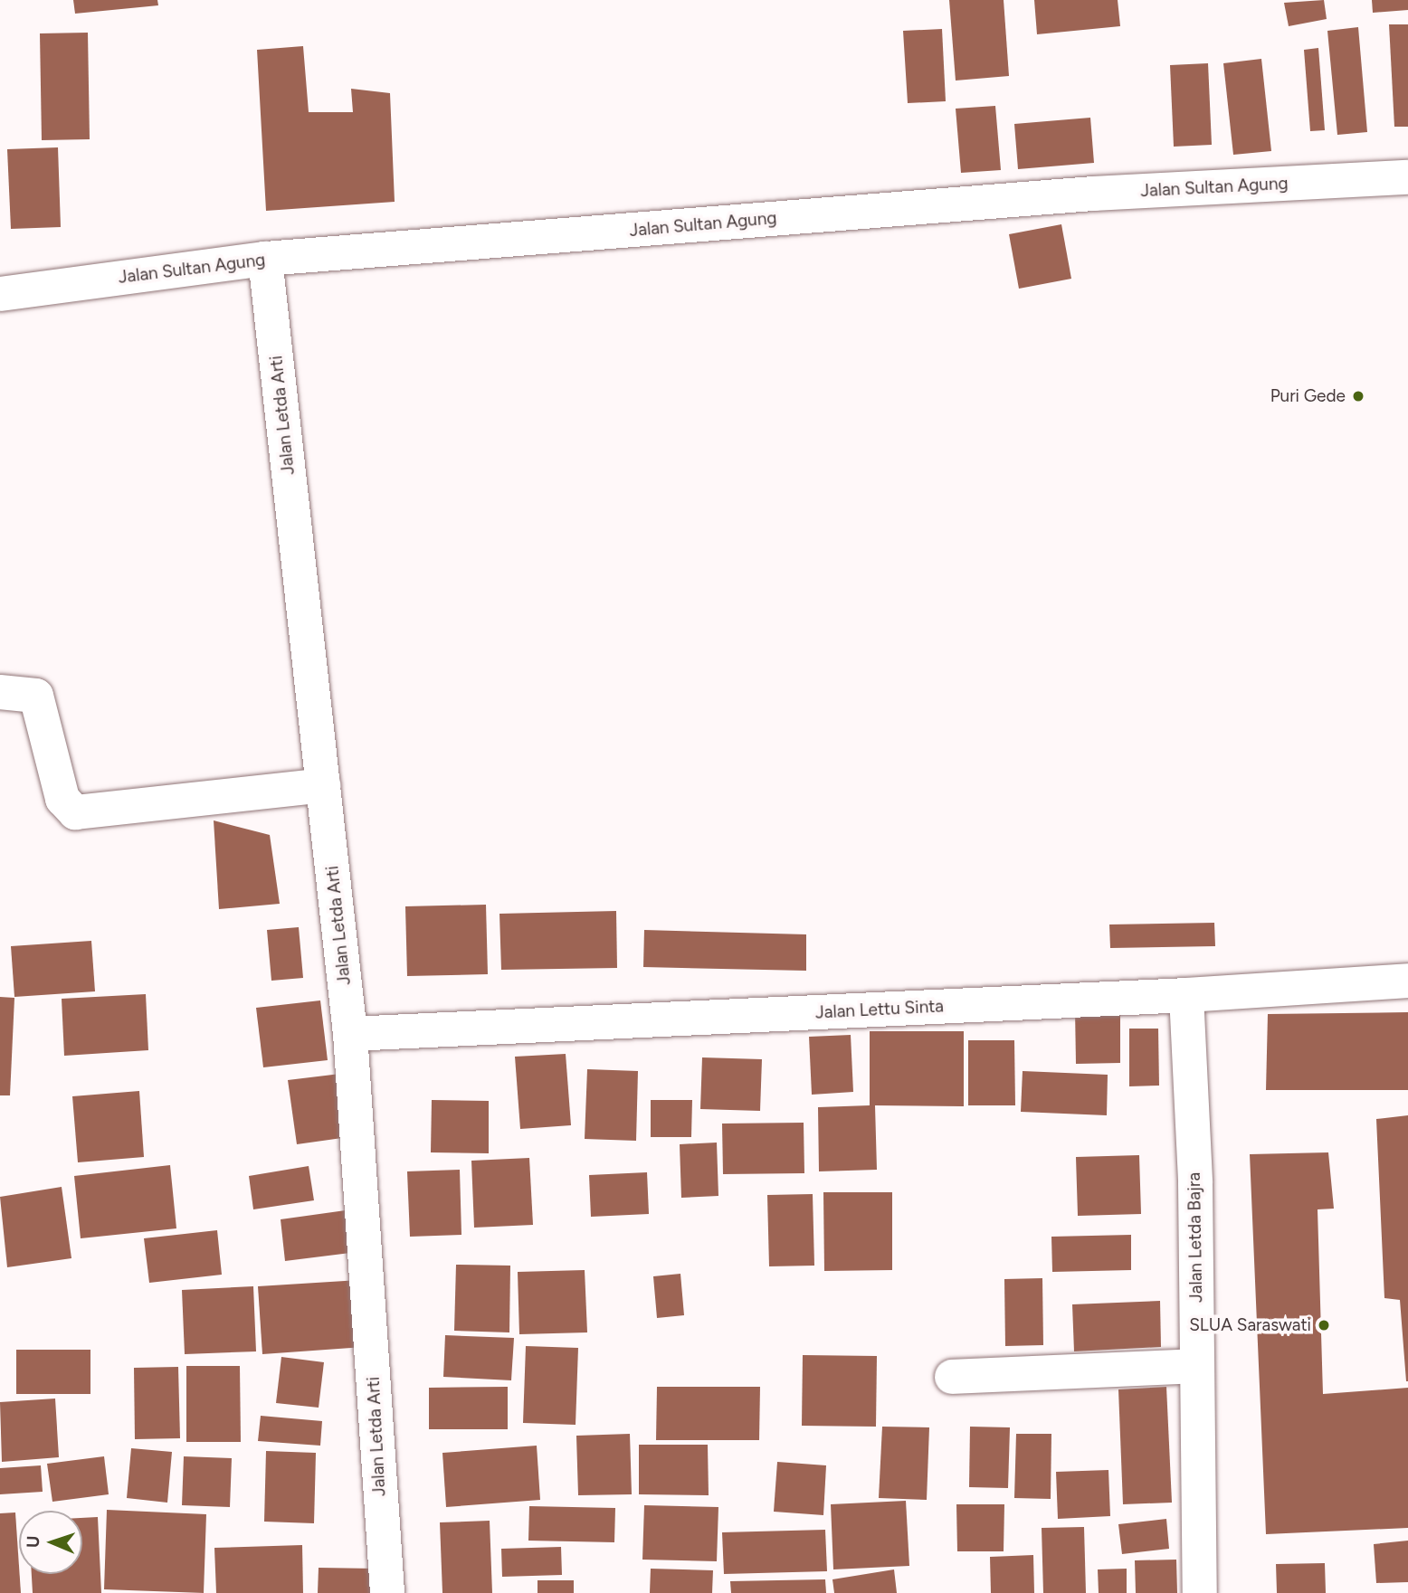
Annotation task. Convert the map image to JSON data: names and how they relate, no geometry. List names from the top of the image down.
{
  "streets": {
    "street": [
      "Jalan Sultan Agung",
      "Jalan Letda Arti",
      "Jalan Lettu Sinta",
      "Jalan Letda Bajra"
    ]
  },
  "crossings": [
    ["Jalan Sultan Agung", "Jalan Letda Arti"],
    ["Jalan Letda Arti", "Jalan Lettu Sinta"],
    ["Jalan Lettu Sinta", "Jalan Letda Bajra"]
  ],
  "places": ["Puri Gede", "SLUA Saraswati"],
  "north": "left"
}
